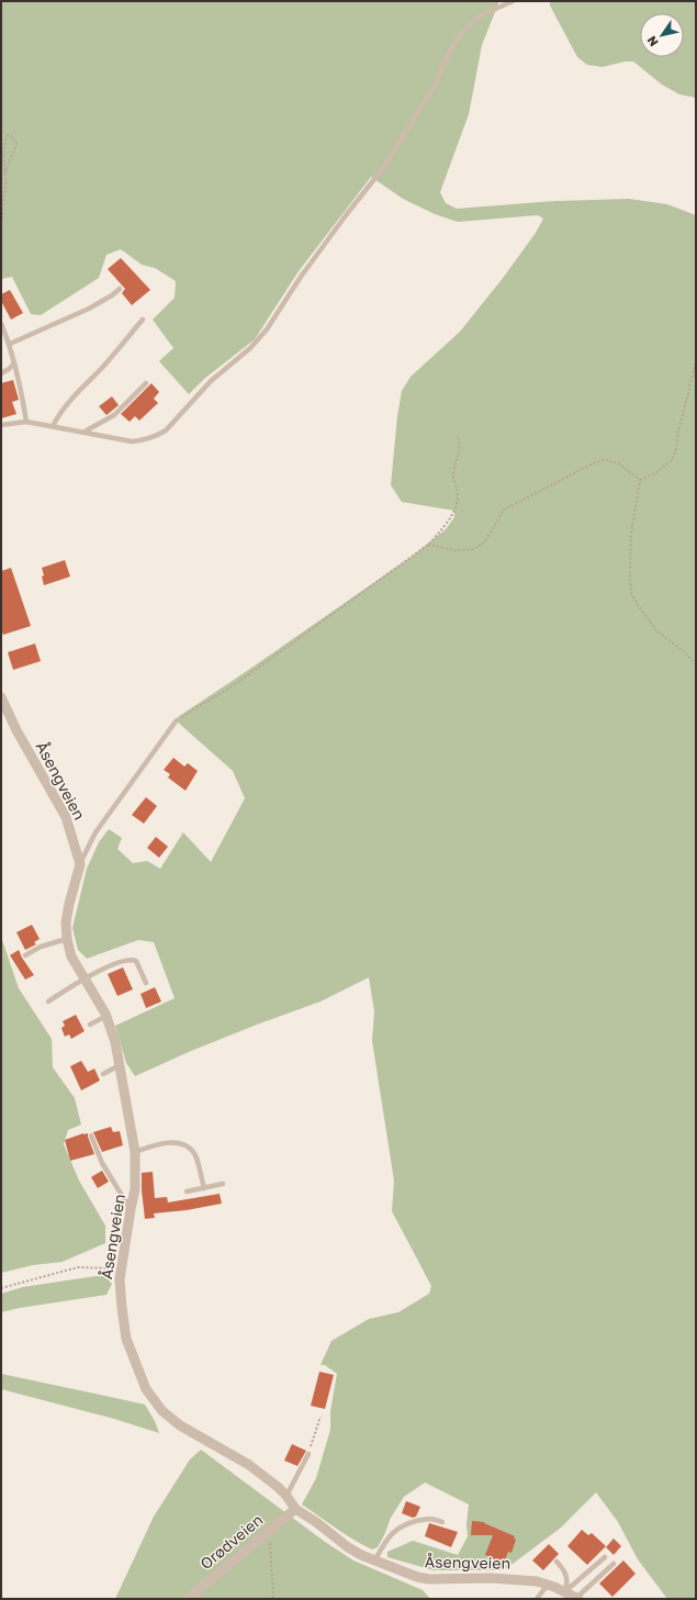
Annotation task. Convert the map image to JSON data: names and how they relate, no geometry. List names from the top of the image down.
{
  "streets": {
    "street": ["Åsengveien", "Orødveien"]
  },
  "crossings": [
    ["Åsengveien", "Orødveien"]
  ],
  "north": "bottom left"
}
